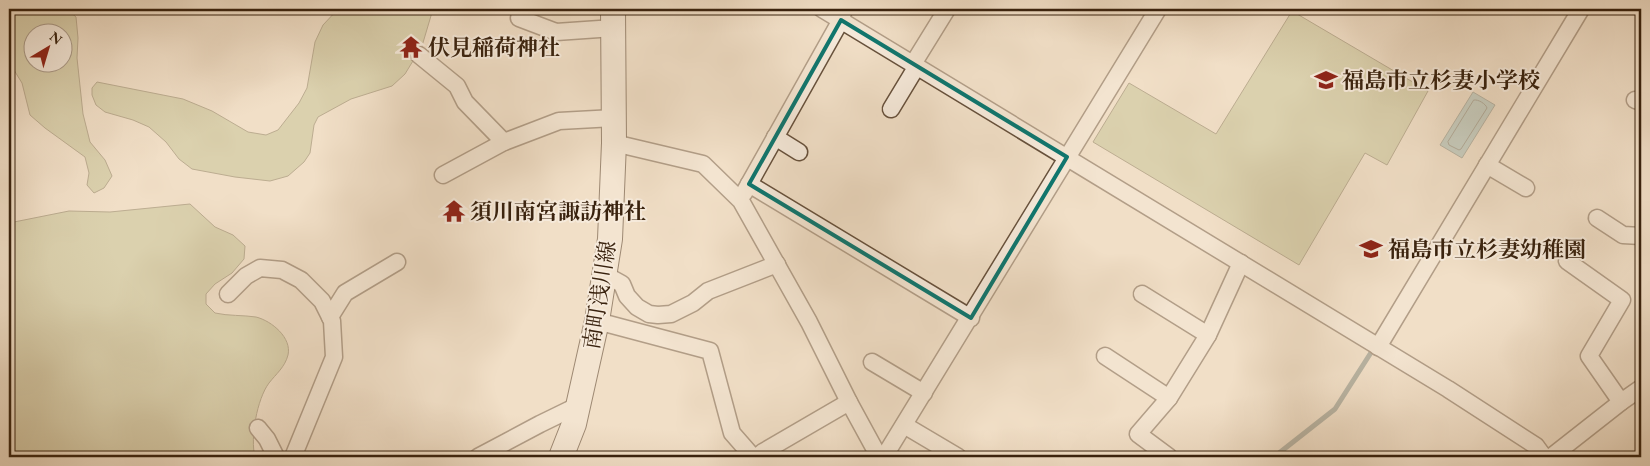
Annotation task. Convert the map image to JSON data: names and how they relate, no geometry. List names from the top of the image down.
{
  "streets": {
    "street": ["南町浅川線"]
  },
  "places": {
    "temple": ["伏見稲荷神社", "須川南宮諏訪神社"],
    "school or university": ["福島市立杉妻小学校", "福島市立杉妻幼稚園"]
  },
  "north": "top right"
}
